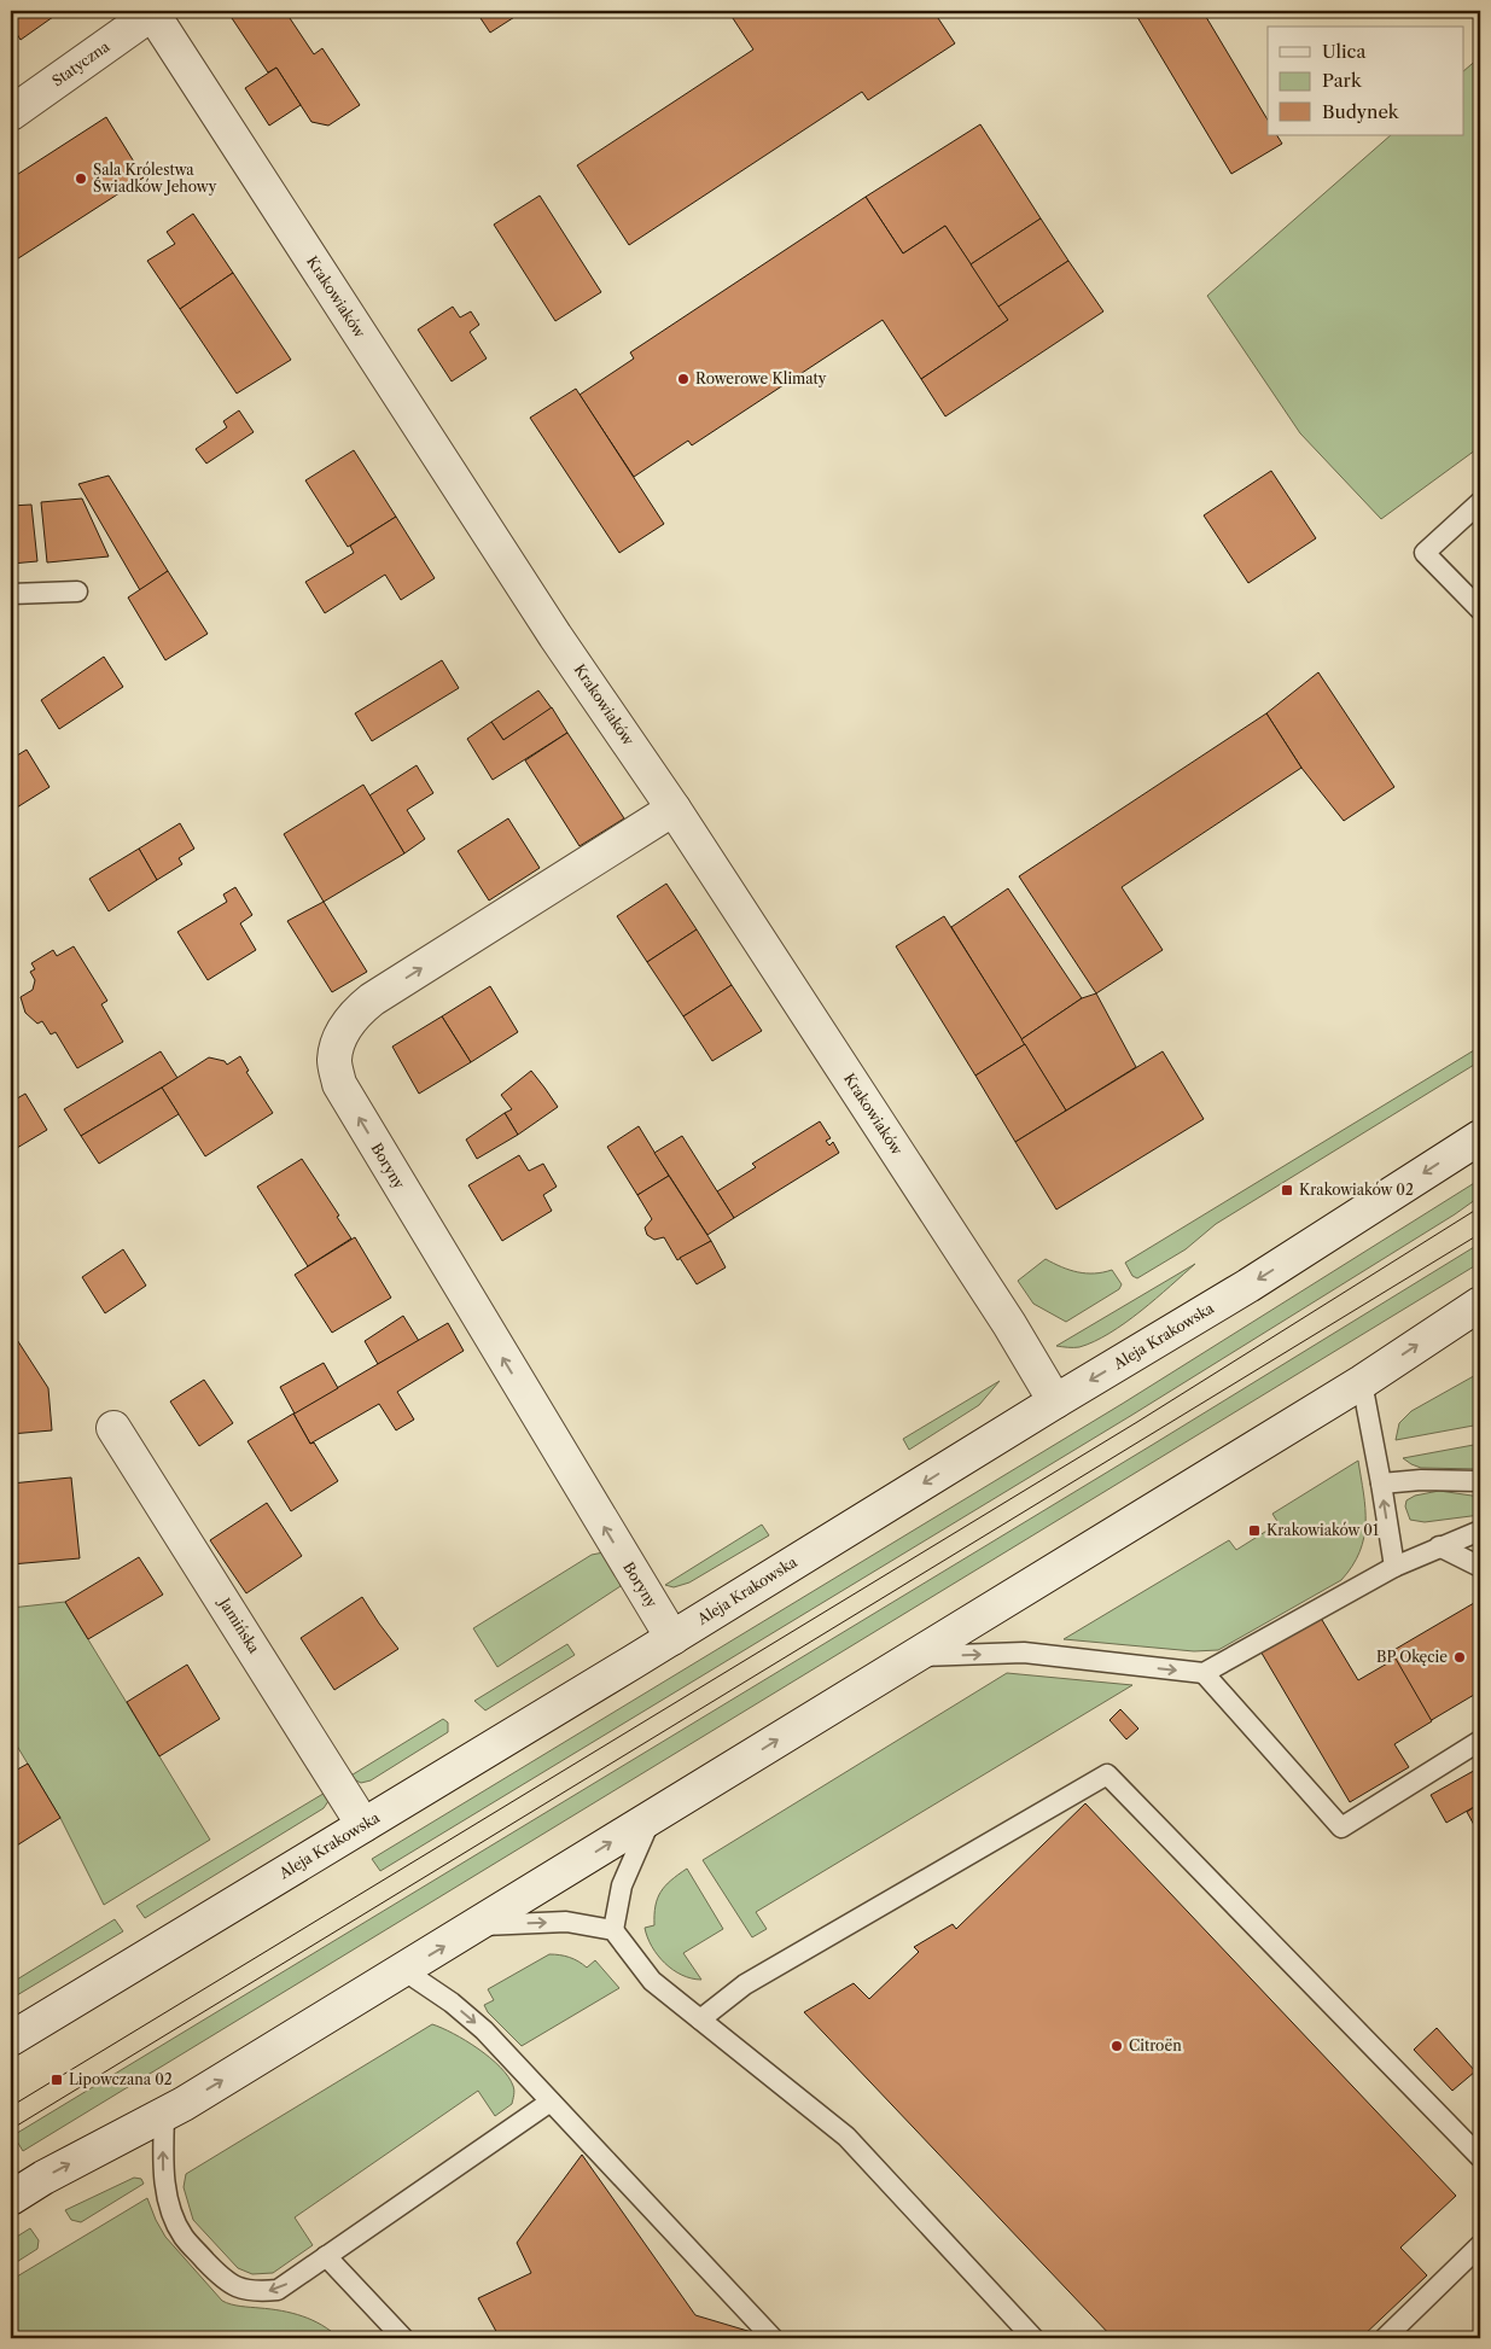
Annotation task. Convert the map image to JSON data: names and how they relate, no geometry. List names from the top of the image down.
{
  "streets": {
    "main road": [
      "Statyczna",
      "Krakowiaków",
      "Boryny",
      "Aleja Krakowska",
      "Jamińska"
    ]
  },
  "crossings": [
    ["Statyczna", "Krakowiaków"],
    ["Krakowiaków", "Boryny"],
    ["Krakowiaków", "Aleja Krakowska"],
    ["Boryny", "Aleja Krakowska"],
    ["Aleja Krakowska", "Jamińska"]
  ],
  "places": {
    "other": [
      "Sala Królestwa Świadków Jehowy",
      "Rowerowe Klimaty",
      "BP Okęcie",
      "Citroën"
    ],
    "transit": ["Krakowiaków 02", "Krakowiaków 01", "Lipowczana 02"]
  },
  "legend": ["Ulica", "Park", "Budynek"]
}
